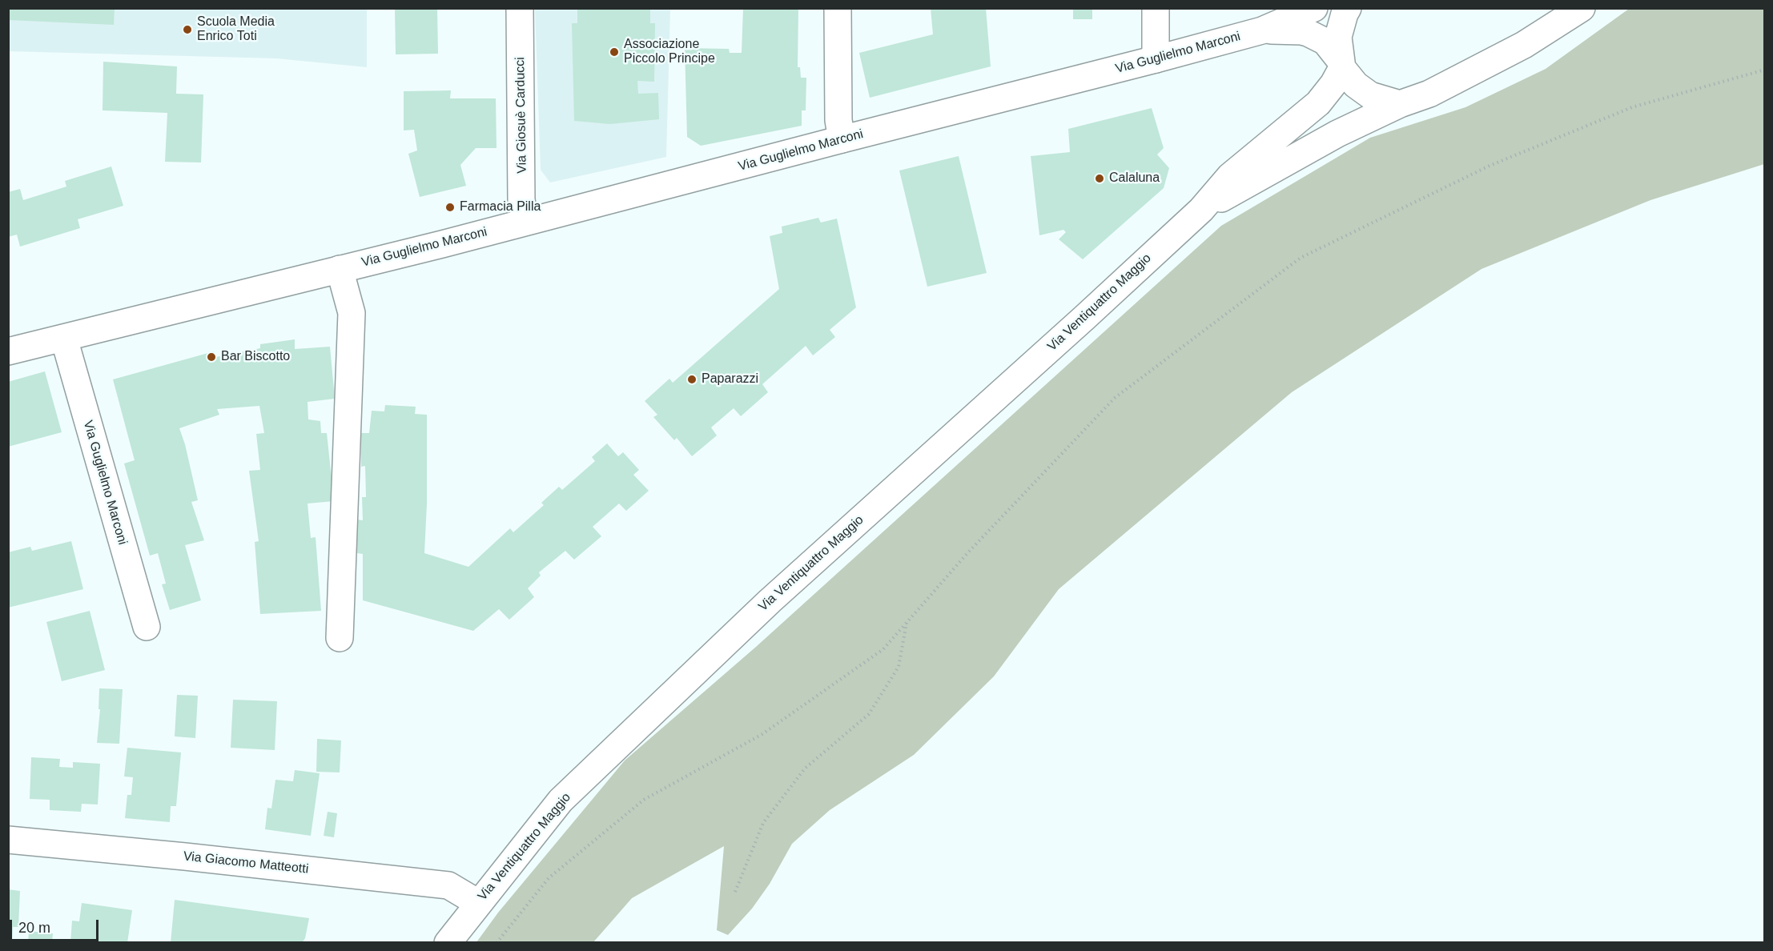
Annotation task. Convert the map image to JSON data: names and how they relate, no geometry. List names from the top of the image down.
{
  "streets": {
    "street": [
      "Via Guglielmo Marconi",
      "Via Giosuè Carducci",
      "Via Ventiquattro Maggio",
      "Via Giacomo Matteotti"
    ]
  },
  "crossings": [
    ["Via Guglielmo Marconi", "Via Giosuè Carducci"],
    ["Via Guglielmo Marconi", "Via Ventiquattro Maggio"],
    ["Via Ventiquattro Maggio", "Via Giacomo Matteotti"]
  ],
  "places": [
    "Scuola Media Enrico Toti",
    "Associazione Piccolo Principe",
    "Calaluna",
    "Farmacia Pilla",
    "Bar Biscotto",
    "Paparazzi"
  ],
  "scale_bar": "20 m"
}
